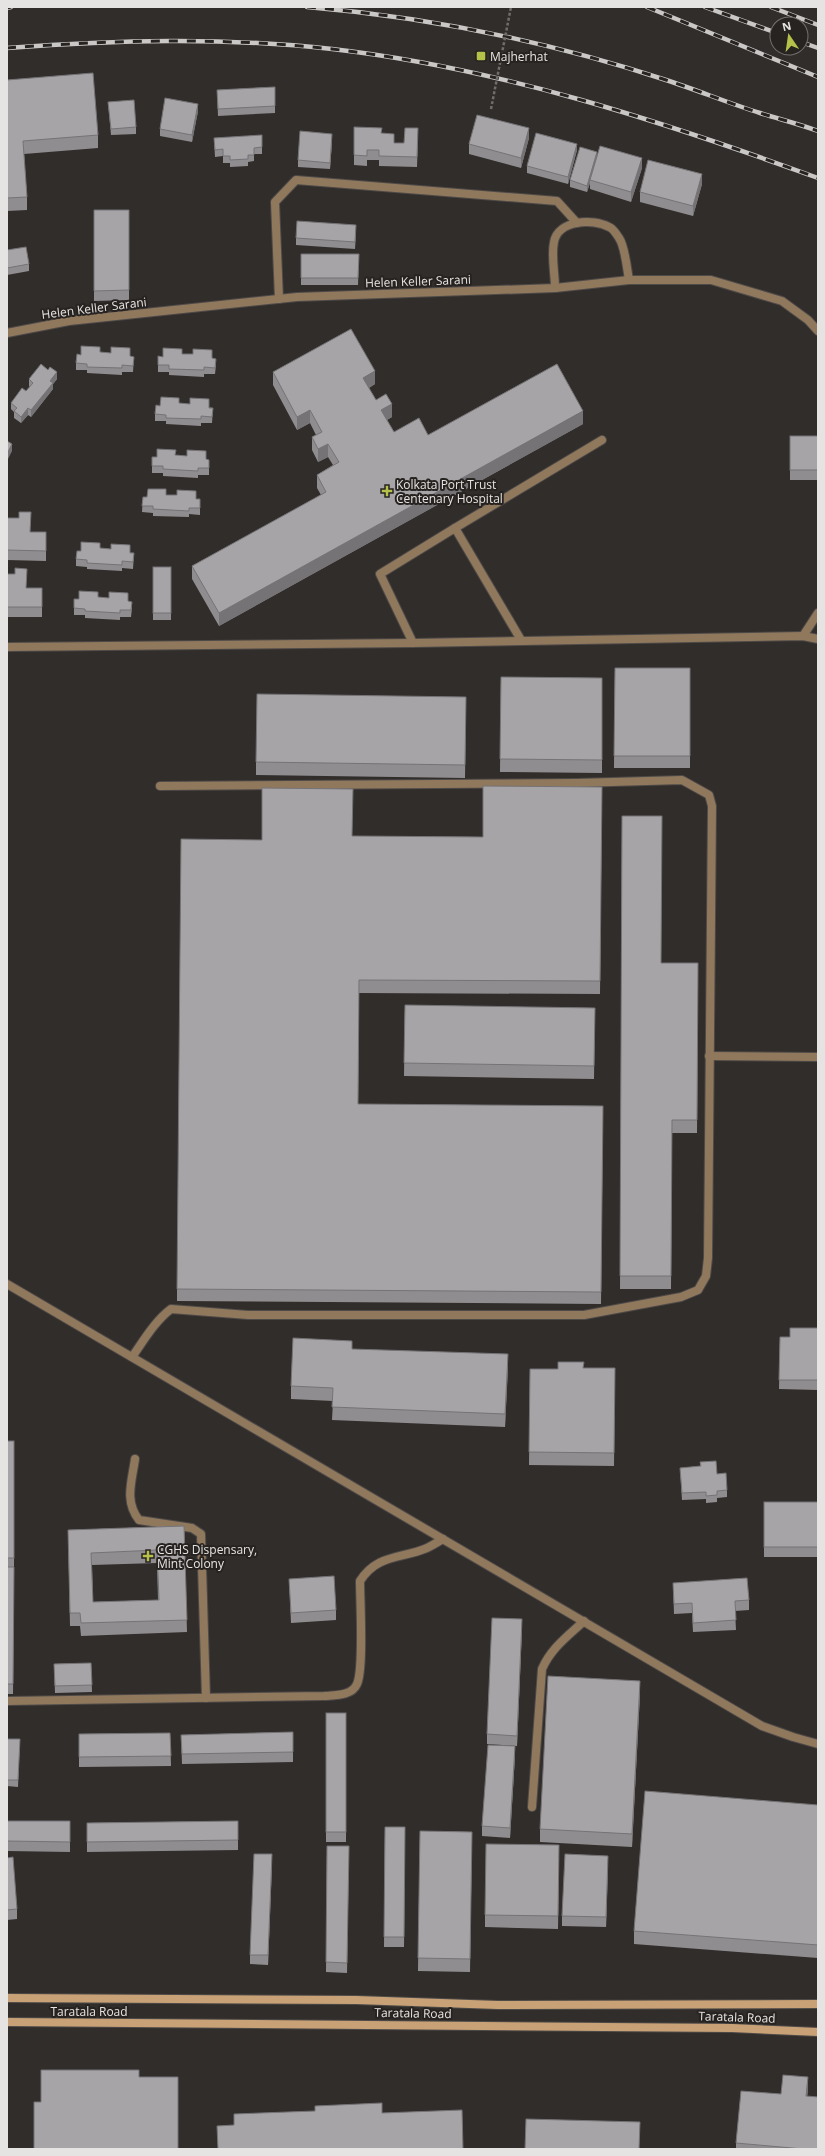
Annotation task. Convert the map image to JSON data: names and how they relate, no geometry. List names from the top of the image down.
{
  "streets": {
    "main road": ["Taratala Road"],
    "street": ["Helen Keller Sarani"]
  },
  "places": {
    "transit": ["Majherhat"],
    "health": ["Kolkata Port Trust Centenary Hospital", "CGHS Dispensary, Mint Colony"]
  },
  "north": "top"
}
